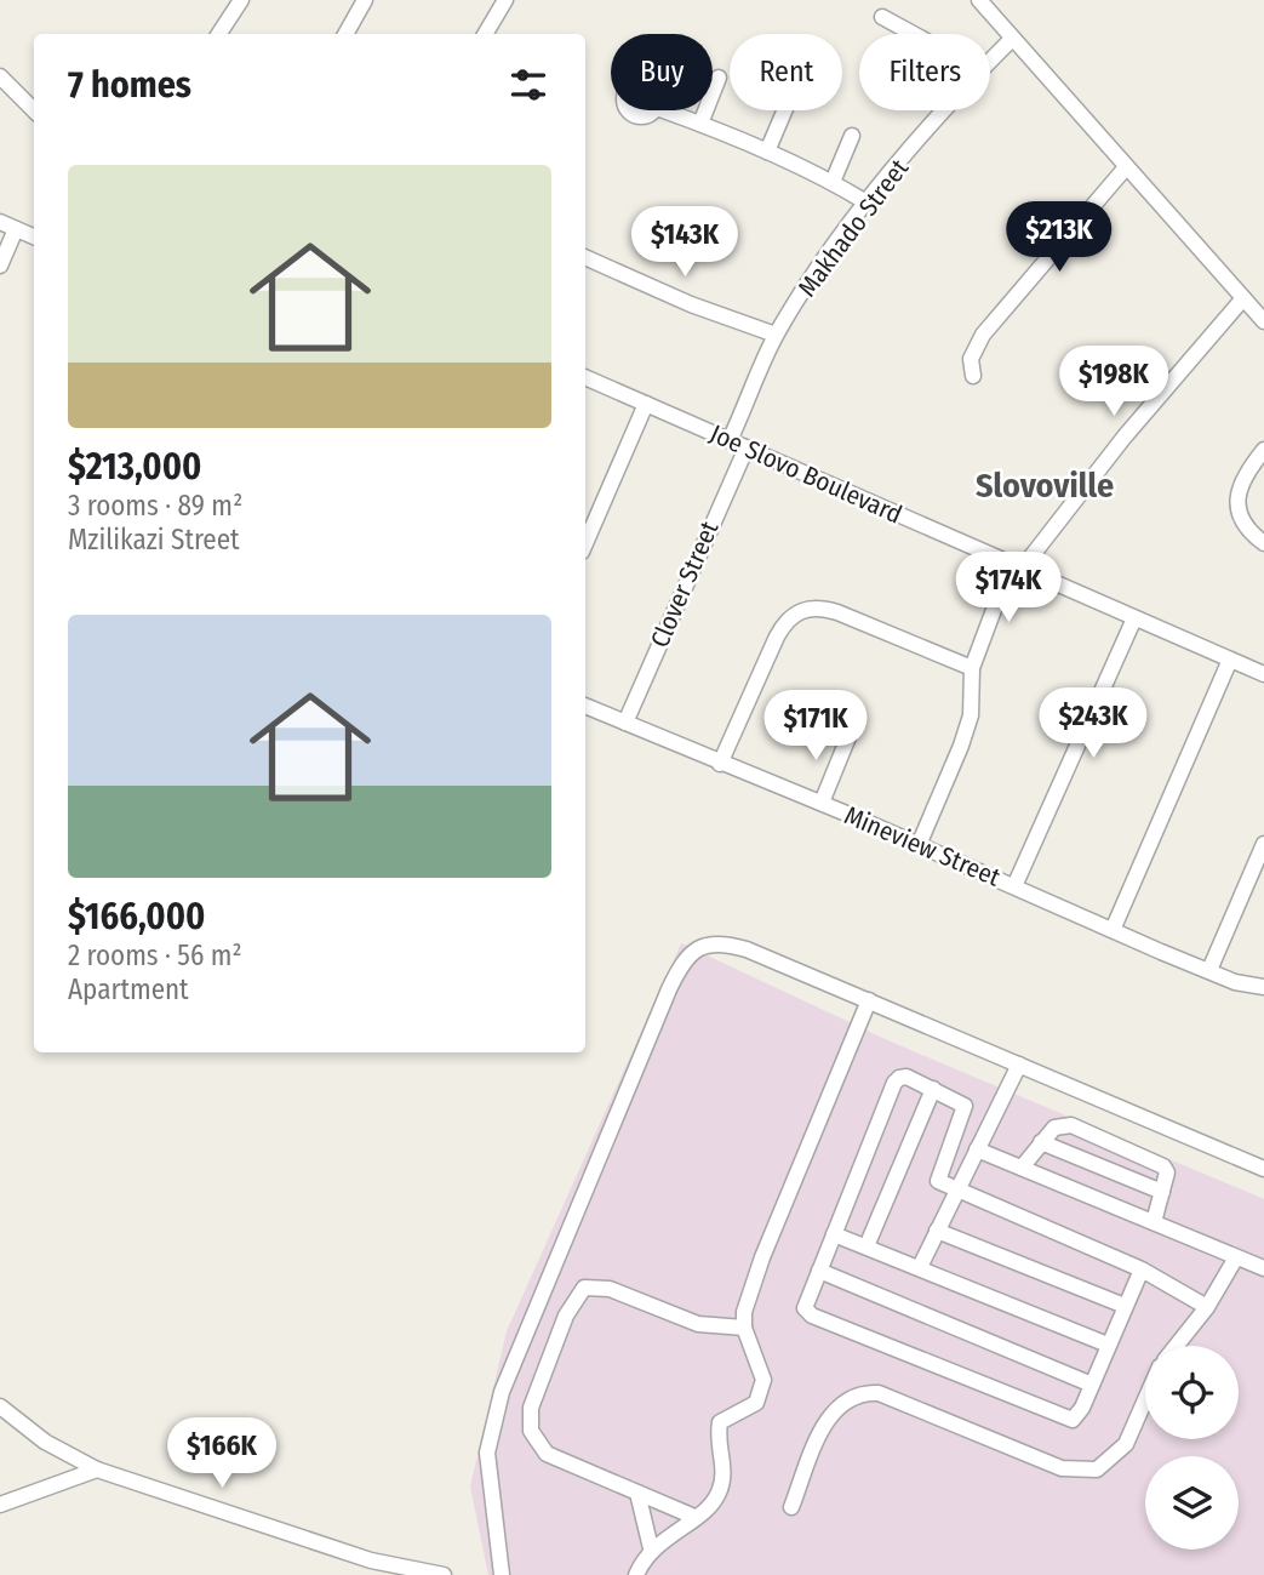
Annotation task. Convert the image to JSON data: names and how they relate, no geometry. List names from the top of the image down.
{
  "streets": {
    "street": [
      "Makhado Street",
      "Joe Slovo Boulevard",
      "Clover Street",
      "Mineview Street"
    ]
  },
  "crossings": [
    ["Makhado Street", "Joe Slovo Boulevard"],
    ["Joe Slovo Boulevard", "Clover Street"],
    ["Clover Street", "Mineview Street"]
  ],
  "districts": ["Slovoville"],
  "page": {
    "chip": ["Buy", "Rent", "Filters"],
    "heading": "7 homes",
    "list": [
      {
        "name": "$213,000",
        "note": "3 rooms · 89 m² · Mzilikazi Street"
      },
      {
        "name": "$166,000",
        "note": "2 rooms · 56 m² · Apartment"
      }
    ],
    "price": [
      "$213K",
      "$143K",
      "$198K",
      "$174K",
      "$243K",
      "$171K",
      "$166K"
    ]
  }
}
